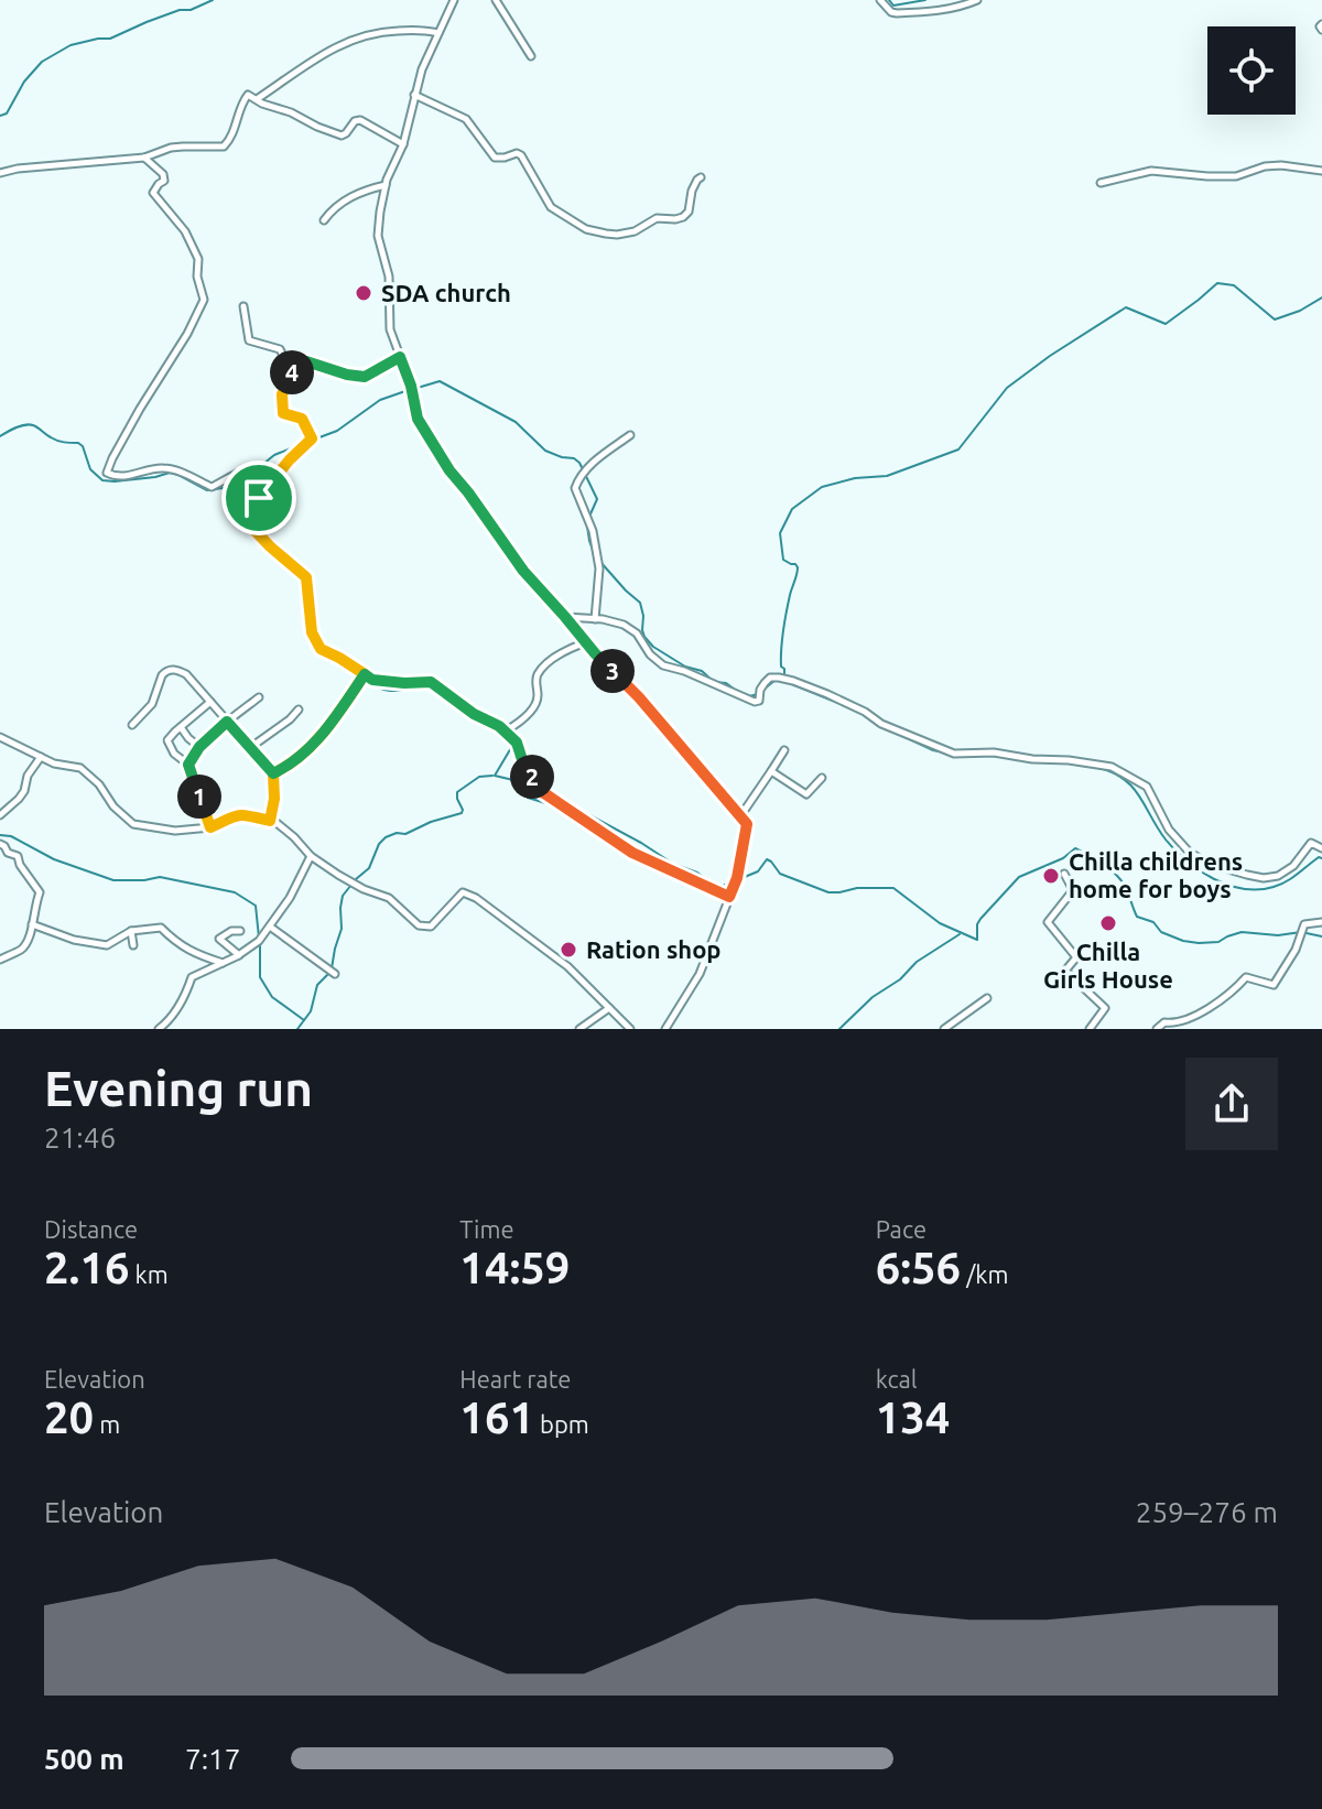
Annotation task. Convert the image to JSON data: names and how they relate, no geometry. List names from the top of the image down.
{
  "places": [
    "SDA church",
    "Chilla childrens home for boys",
    "Chilla Girls House",
    "Ration shop"
  ],
  "page": {
    "pins": [
      "4",
      "3",
      "2",
      "1"
    ],
    "heading": ["Evening run", "21:46"],
    "stats": [
      ["Distance", "2.16 km"],
      ["Time", "14:59"],
      ["Pace", "6:56 /km"],
      ["Elevation", "20 m"],
      ["Heart rate", "161 bpm"],
      ["kcal", "134"]
    ],
    "chart": ["Elevation", "259–276 m"],
    "list": [
      {
        "name": "500 m",
        "note": "7:17"
      }
    ]
  }
}
